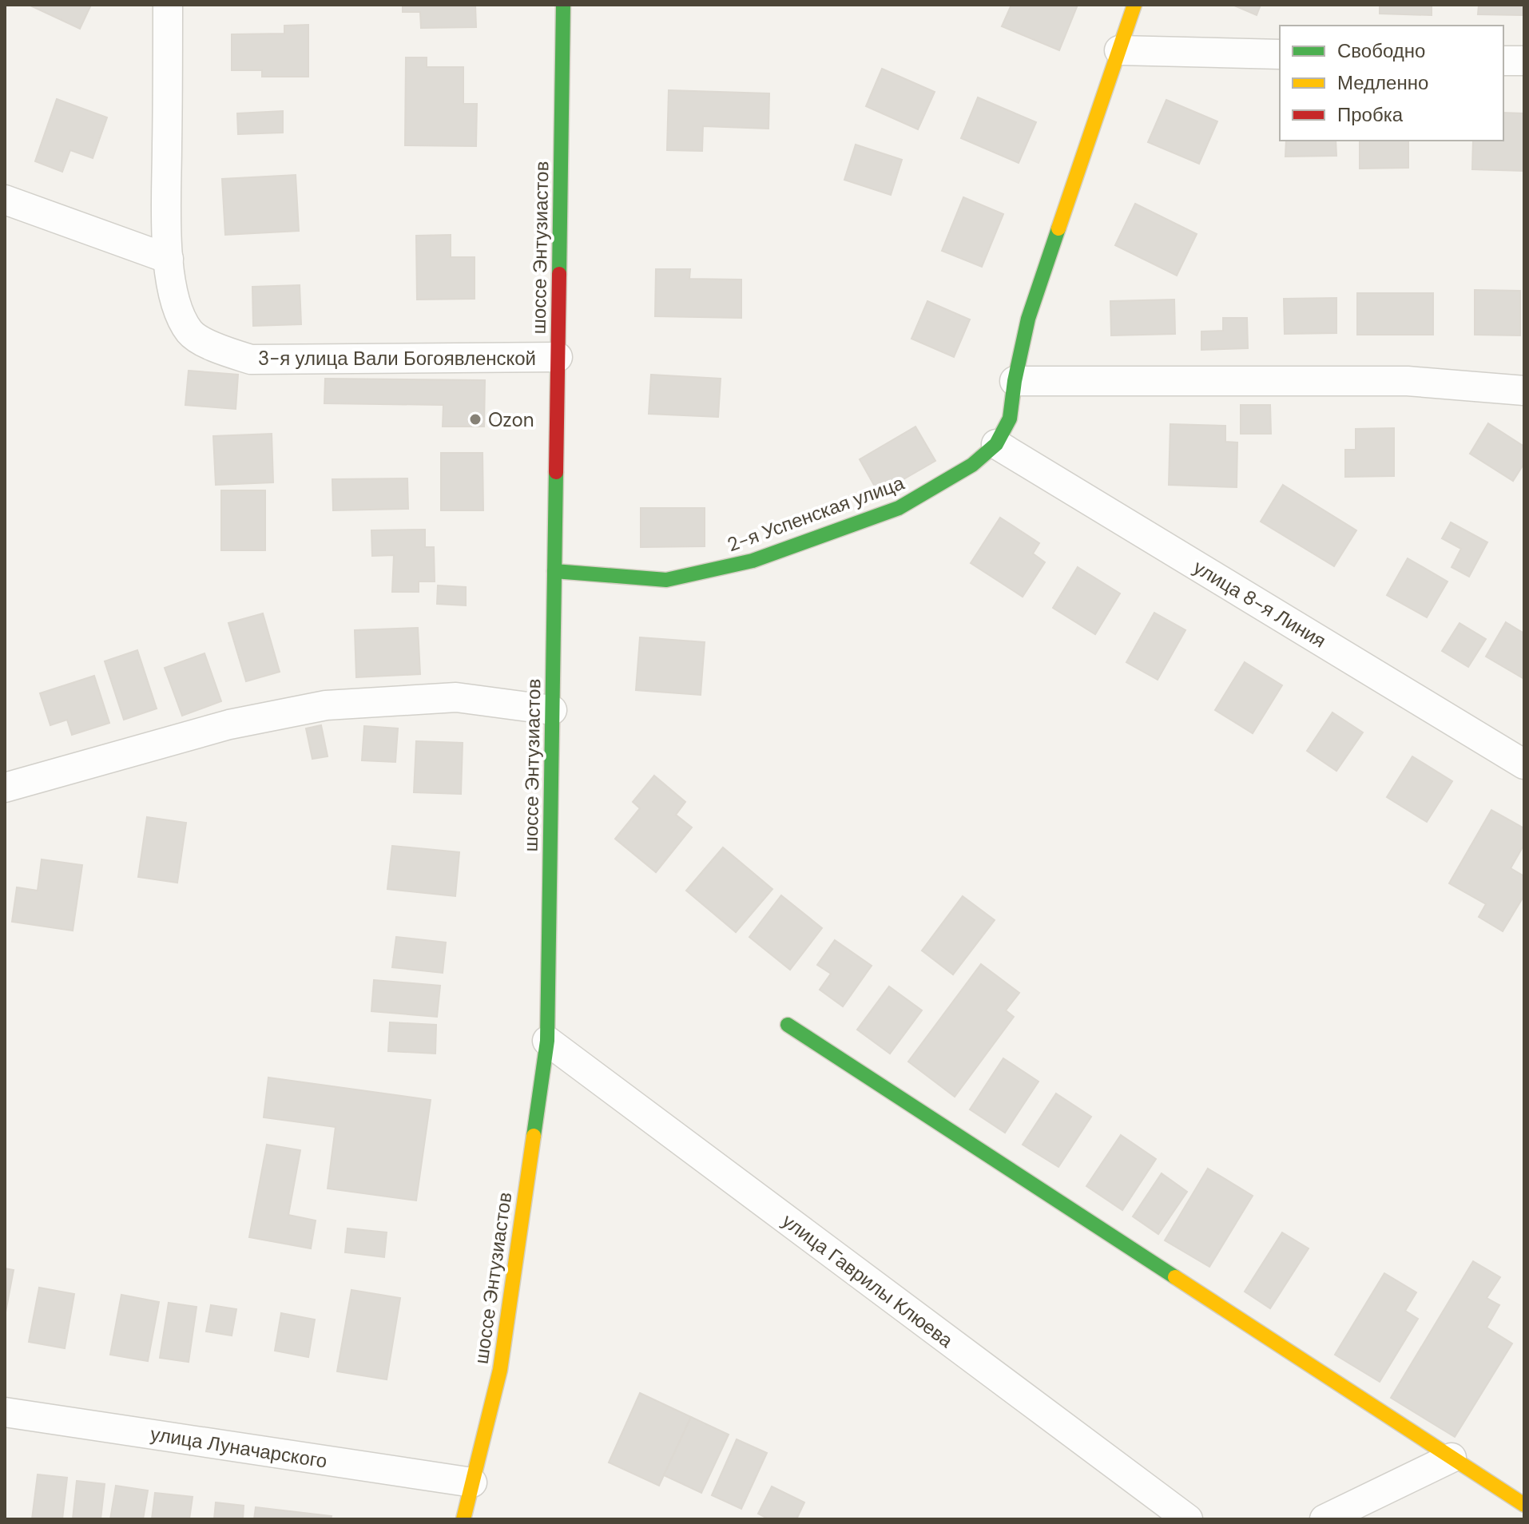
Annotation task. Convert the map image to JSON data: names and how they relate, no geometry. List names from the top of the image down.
{
  "streets": {
    "street": [
      "шоссе Энтузиастов",
      "3-я улица Вали Богоявленской",
      "2-я Успенская улица",
      "улица 8-я Линия",
      "улица Гаврилы Клюева",
      "улица Луначарского"
    ]
  },
  "crossings": [
    ["шоссе Энтузиастов", "3-я улица Вали Богоявленской"],
    ["шоссе Энтузиастов", "2-я Успенская улица"],
    ["шоссе Энтузиастов", "улица Гаврилы Клюева"],
    ["шоссе Энтузиастов", "улица Луначарского"],
    ["2-я Успенская улица", "улица 8-я Линия"]
  ],
  "places": ["Ozon"],
  "legend": ["Свободно", "Медленно", "Пробка"]
}
